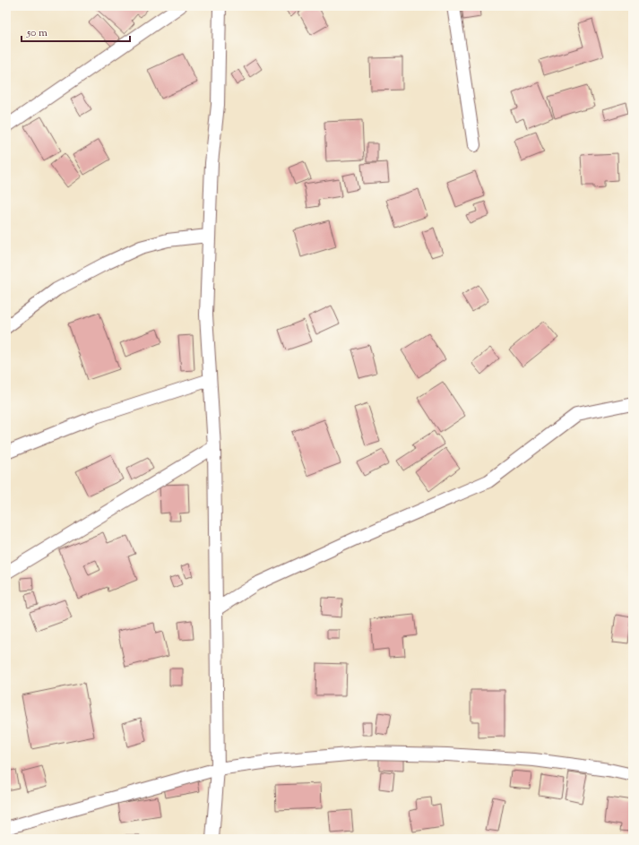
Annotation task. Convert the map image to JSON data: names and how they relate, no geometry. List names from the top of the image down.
{
  "scale_bar": "50 m"
}
